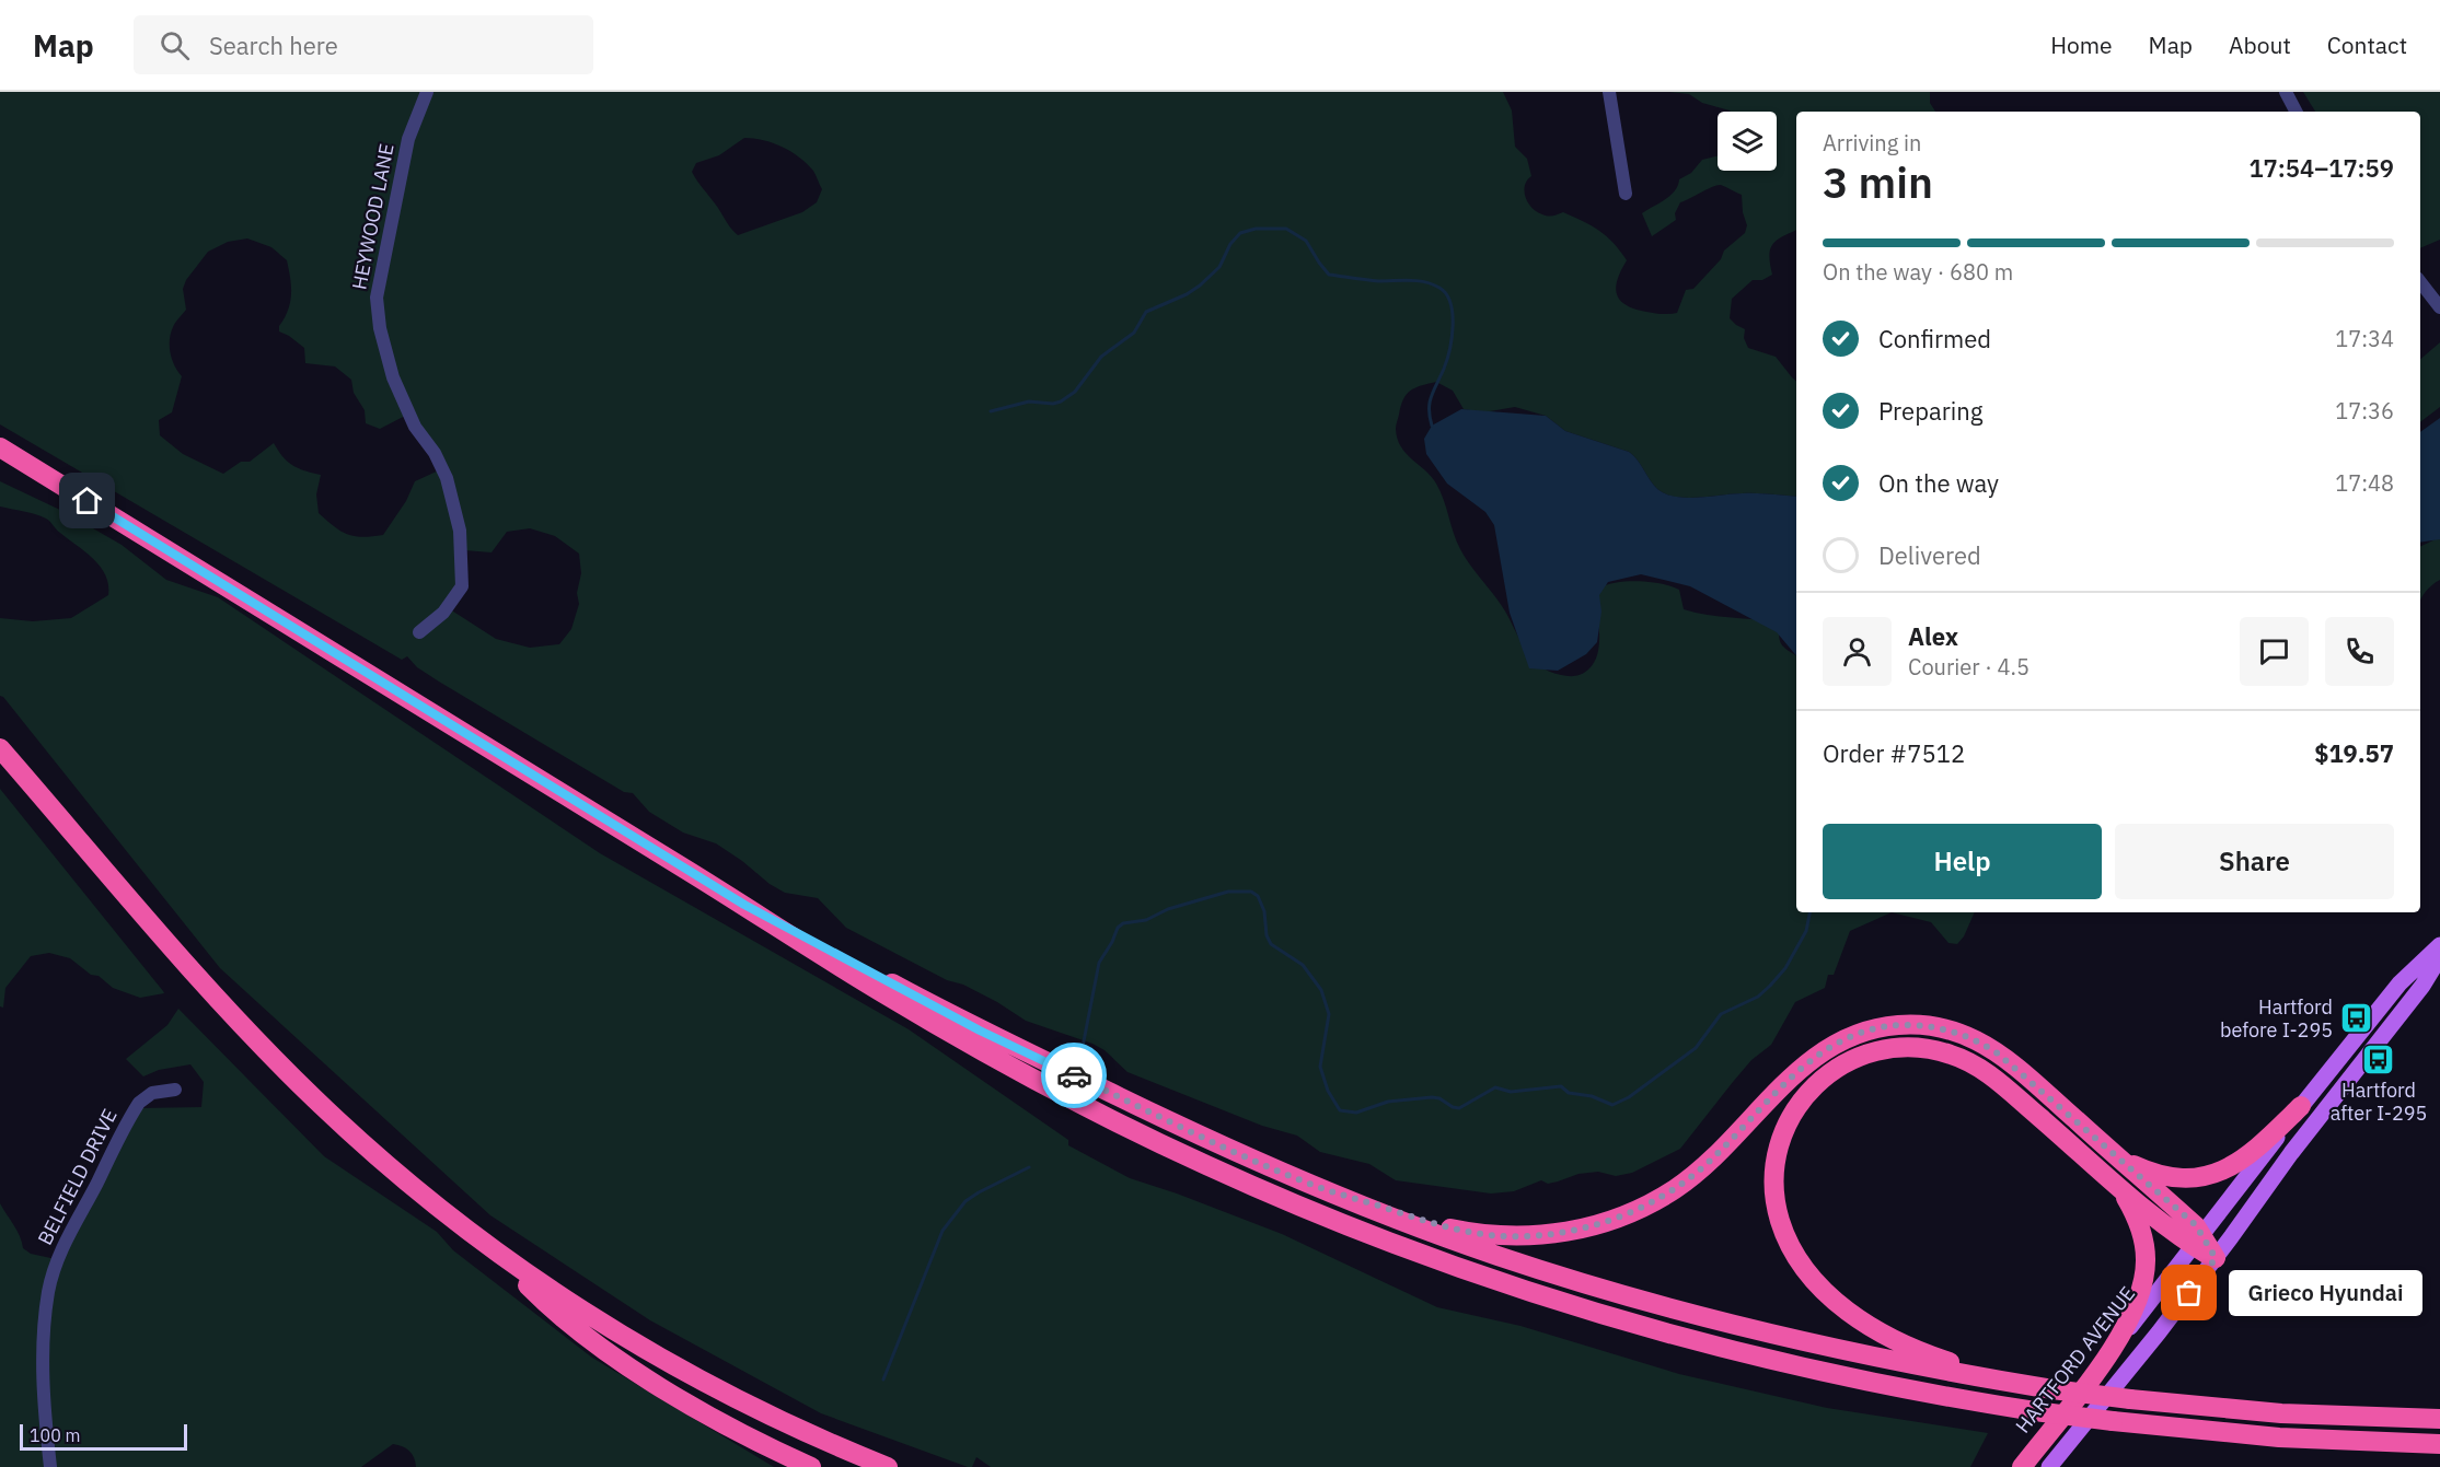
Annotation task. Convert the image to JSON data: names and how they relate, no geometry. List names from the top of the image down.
{
  "streets": {
    "highway": ["HARTFORD AVENUE"],
    "street": ["HEYWOOD LANE", "BELFIELD DRIVE"]
  },
  "places": {
    "bus stop": ["Hartford before I-295", "Hartford after I-295"],
    "other": ["Grieco Hyundai"]
  },
  "scale_bar": "100 m",
  "page": {
    "header": "Map",
    "search": "Search here",
    "nav": [
      "Home",
      "Map",
      "About",
      "Contact"
    ],
    "heading": ["3 min", "Arriving in", "17:54–17:59"],
    "panel": [
      "Alex",
      "Courier · 4.5",
      "Order #7512",
      "$19.57"
    ],
    "bar": "On the way · 680 m",
    "list": [
      ["Confirmed", "17:34"],
      ["Preparing", "17:36"],
      ["On the way", "17:48"],
      "Delivered"
    ],
    "buttons": ["Help", "Share"],
    "bubble": "Grieco Hyundai",
    "scale": "100 m"
  }
}
